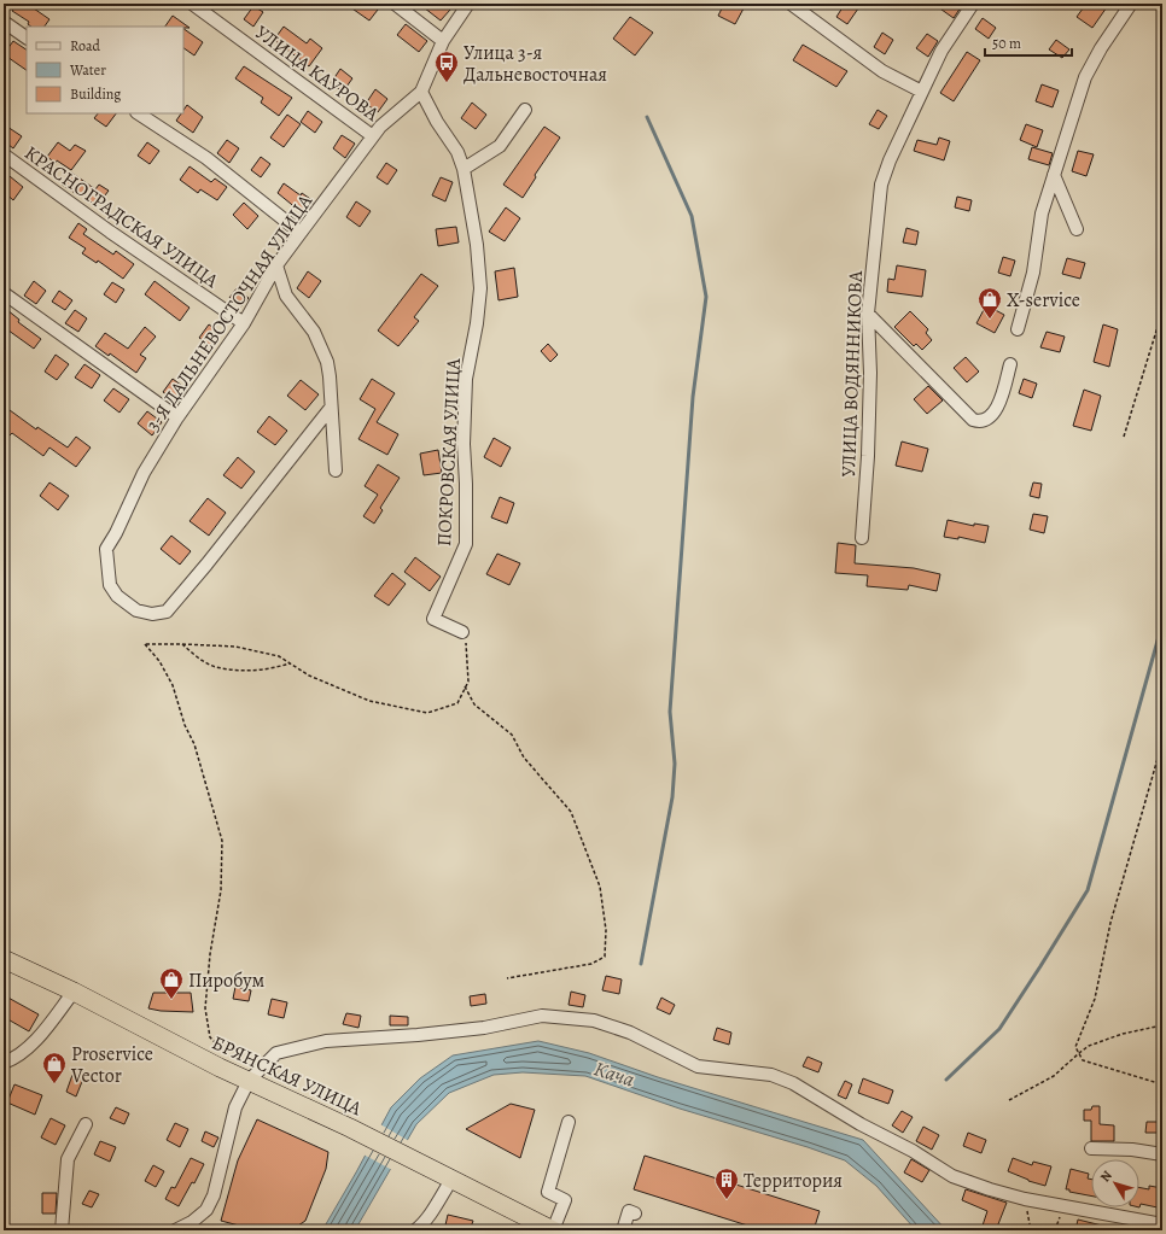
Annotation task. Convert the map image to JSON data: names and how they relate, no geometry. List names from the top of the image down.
{
  "streets": {
    "highway": ["БРЯНСКАЯ УЛИЦА"],
    "street": [
      "УЛИЦА КАУРОВА",
      "КРАСНОГРАДСКАЯ УЛИЦА",
      "3-Я ДАЛЬНЕВОСТОЧНАЯ УЛИЦА",
      "УЛИЦА ВОДЯННИКОВА",
      "ПОКРОВСКАЯ УЛИЦА"
    ]
  },
  "crossings": [
    ["УЛИЦА КАУРОВА", "3-Я ДАЛЬНЕВОСТОЧНАЯ УЛИЦА"],
    ["КРАСНОГРАДСКАЯ УЛИЦА", "3-Я ДАЛЬНЕВОСТОЧНАЯ УЛИЦА"],
    ["3-Я ДАЛЬНЕВОСТОЧНАЯ УЛИЦА", "ПОКРОВСКАЯ УЛИЦА"]
  ],
  "water": ["Кача"],
  "places": {
    "bus stop": ["Улица 3-я Дальневосточная"],
    "shop": ["X-service", "Пиробум", "Proservice Vector"],
    "building": ["Территория"]
  },
  "legend": ["Road", "Water", "Building"],
  "scale_bar": "50 m",
  "north": "top left"
}
